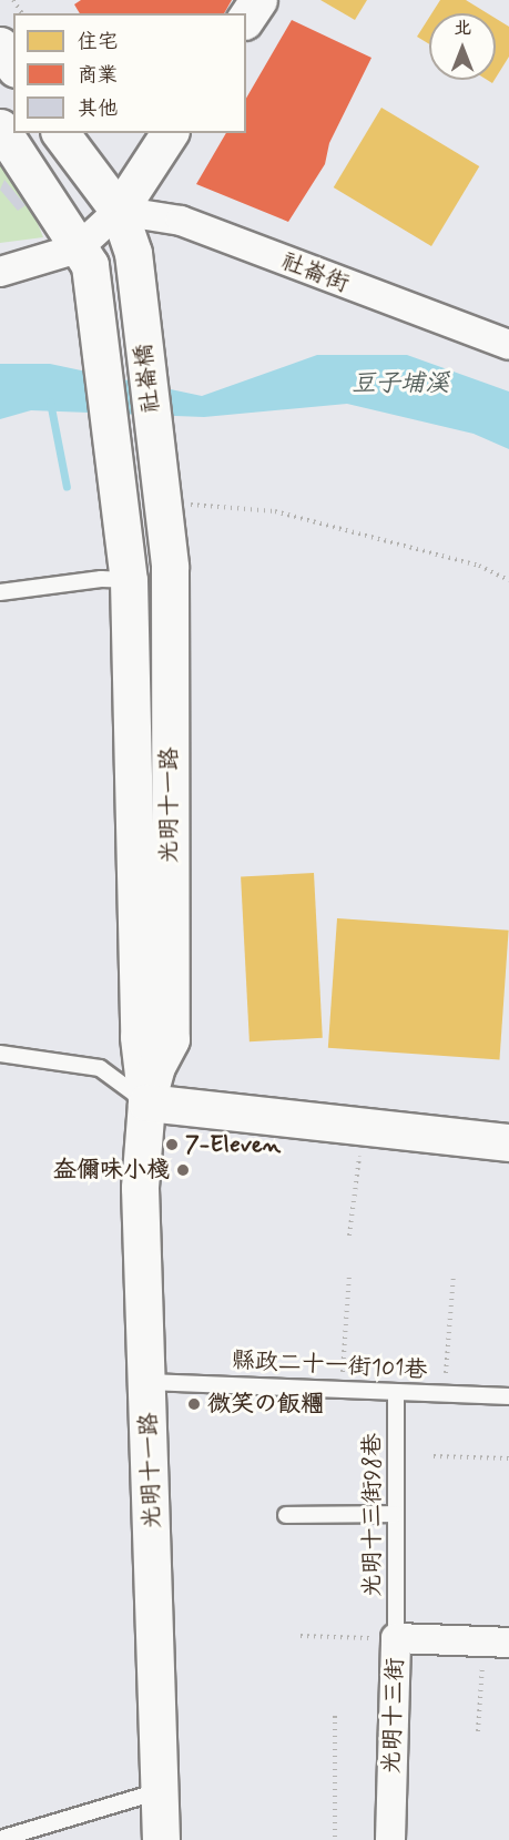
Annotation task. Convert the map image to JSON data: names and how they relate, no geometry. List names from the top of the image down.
{
  "streets": {
    "street": [
      "社崙街",
      "社崙橋",
      "光明十一路",
      "光明十三街"
    ],
    "lane": ["縣政二十一街101巷", "光明十三街98巷"]
  },
  "crossings": [
    ["社崙街", "社崙橋"],
    ["社崙橋", "光明十一路"],
    ["光明十一路", "縣政二十一街101巷"],
    ["縣政二十一街101巷", "光明十三街98巷"],
    ["光明十三街98巷", "光明十三街"]
  ],
  "water": ["豆子埔溪"],
  "places": ["7-Eleven", "盇儞味小棧", "微笑の飯糰"],
  "legend": ["住宅", "商業", "其他"],
  "north": "top"
}
